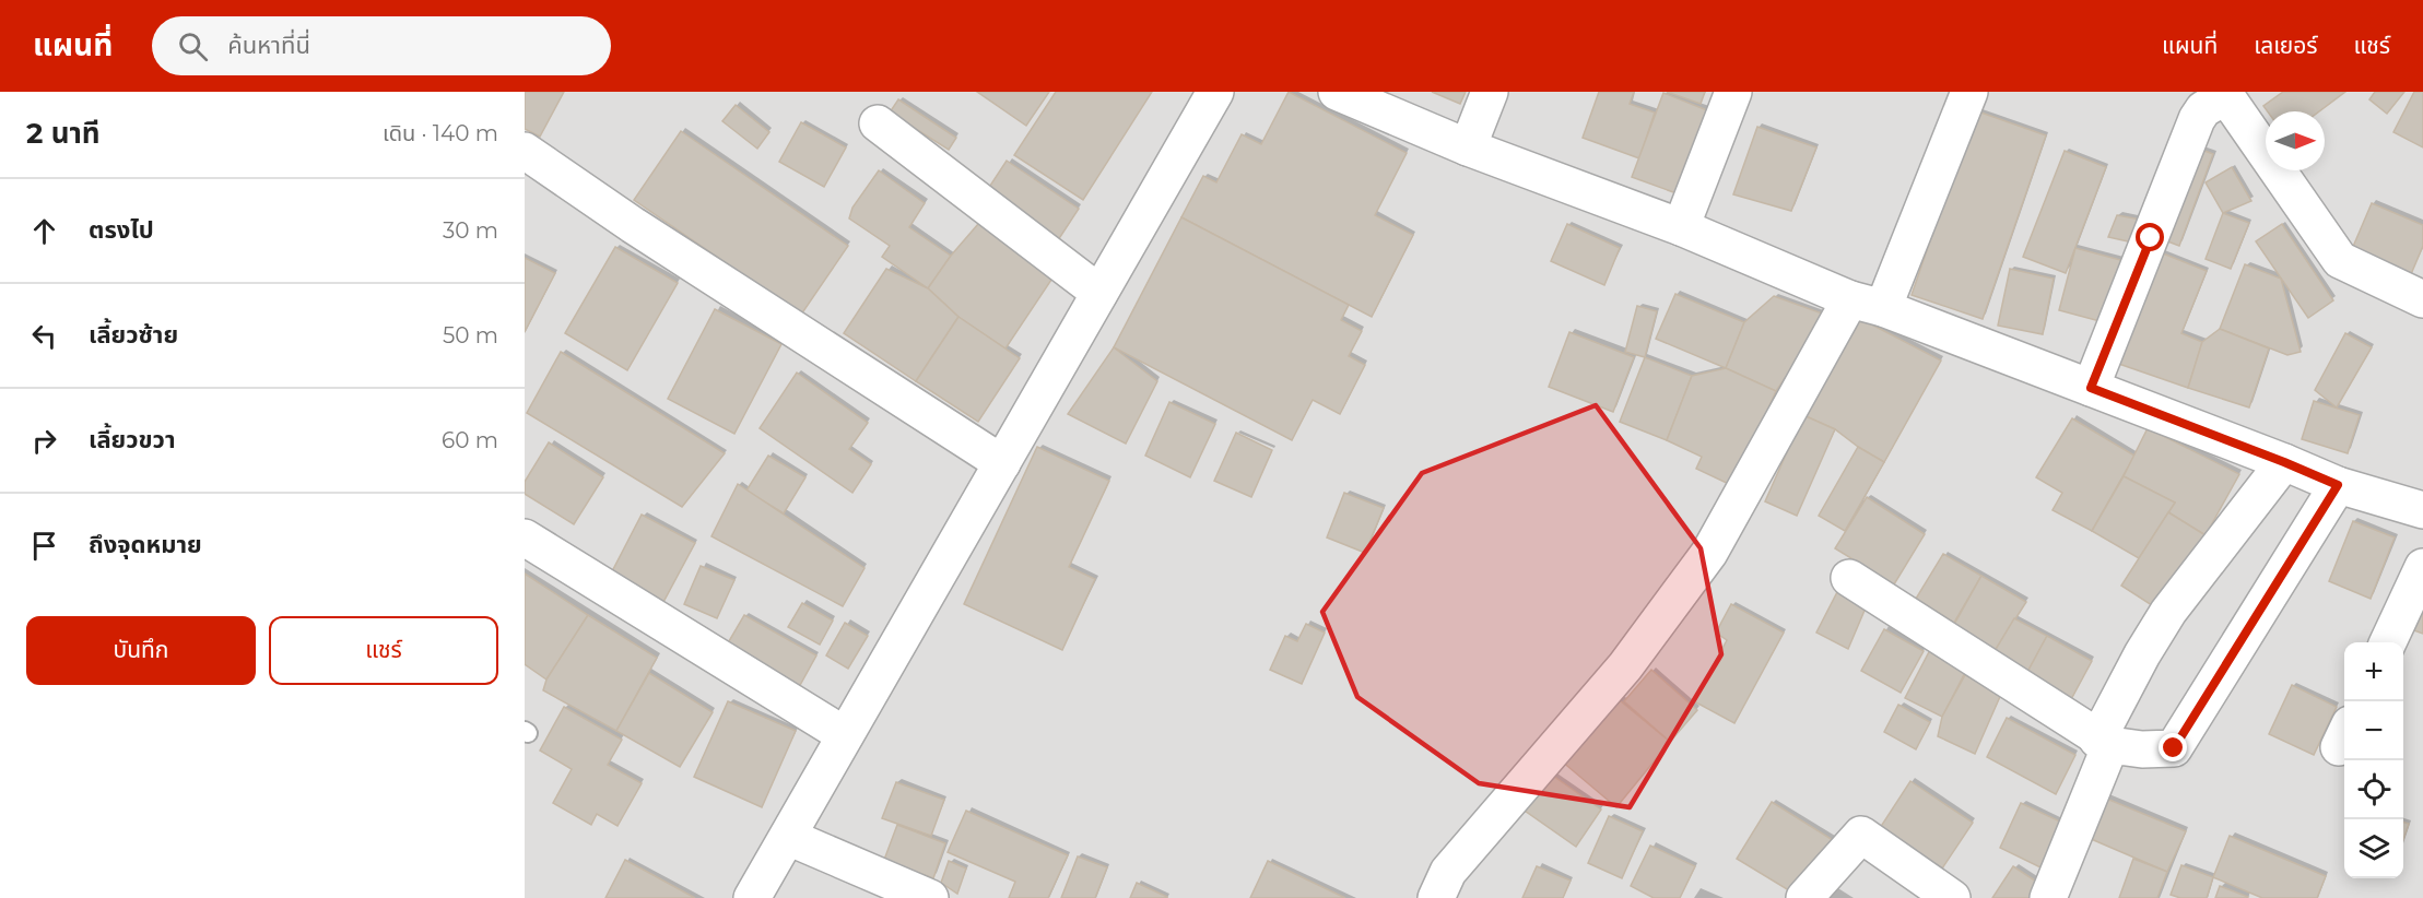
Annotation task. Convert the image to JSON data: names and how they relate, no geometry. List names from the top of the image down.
{
  "north": "right",
  "page": {
    "header": "แผนที่",
    "search": "ค้นหาที่นี่",
    "nav": ["แผนที่", "เลเยอร์", "แชร์"],
    "heading": ["2 นาที", "เดิน · 140 m"],
    "list": [
      ["ตรงไป", "30 m"],
      ["เลี้ยวซ้าย", "50 m"],
      ["เลี้ยวขวา", "60 m"],
      "ถึงจุดหมาย"
    ],
    "buttons": ["บันทึก", "แชร์"],
    "map_buttons": ["+", "−"]
  }
}
